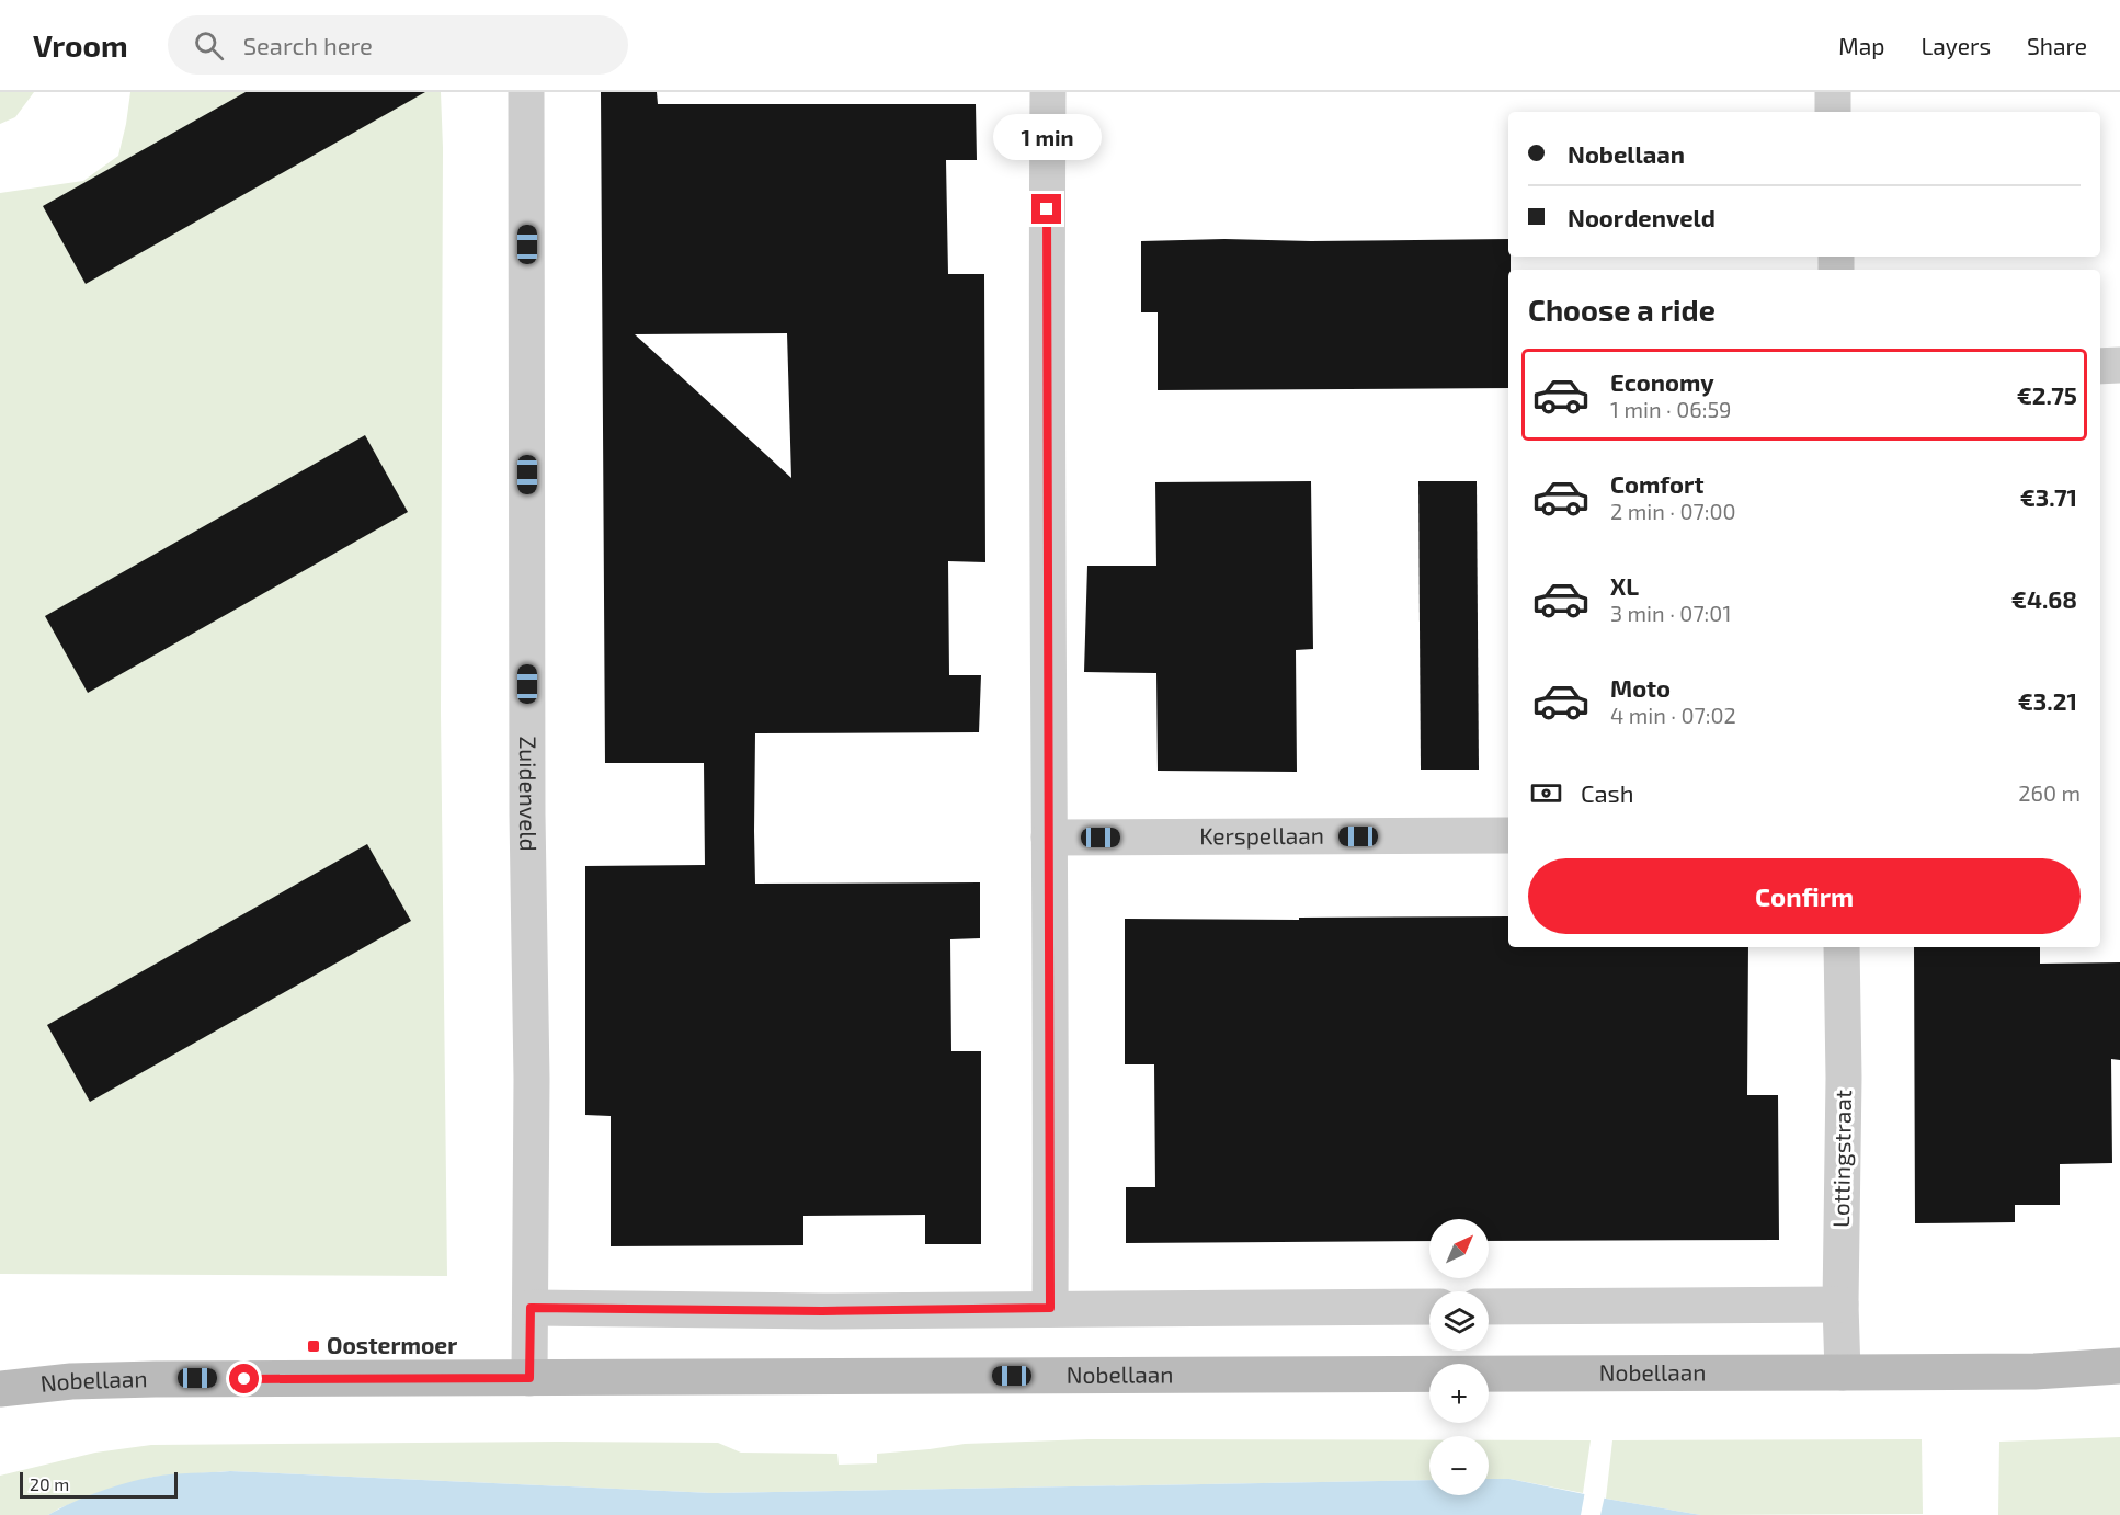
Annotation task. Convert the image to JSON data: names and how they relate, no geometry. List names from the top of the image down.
{
  "streets": {
    "street": [
      "Zuidenveld",
      "Kerspellaan",
      "Lottingstraat",
      "Nobellaan"
    ]
  },
  "crossings": [
    ["Zuidenveld", "Nobellaan"],
    ["Lottingstraat", "Nobellaan"]
  ],
  "places": {
    "transit": ["Oostermoer"]
  },
  "scale_bar": "20 m",
  "north": "top right",
  "page": {
    "header": "Vroom",
    "search": "Search here",
    "nav": ["Map", "Layers", "Share"],
    "banner": ["Nobellaan", "Noordenveld"],
    "bubble": "1 min",
    "heading": "Choose a ride",
    "list": [
      {
        "name": "Economy",
        "note": "1 min · 06:59",
        "value": "€2.75"
      },
      {
        "name": "Comfort",
        "note": "2 min · 07:00",
        "value": "€3.71"
      },
      {
        "name": "XL",
        "note": "3 min · 07:01",
        "value": "€4.68"
      },
      {
        "name": "Moto",
        "note": "4 min · 07:02",
        "value": "€3.21"
      }
    ],
    "pay": ["Cash", "260 m"],
    "buttons": "Confirm",
    "map_buttons": ["+", "−"],
    "scale": "20 m"
  }
}
